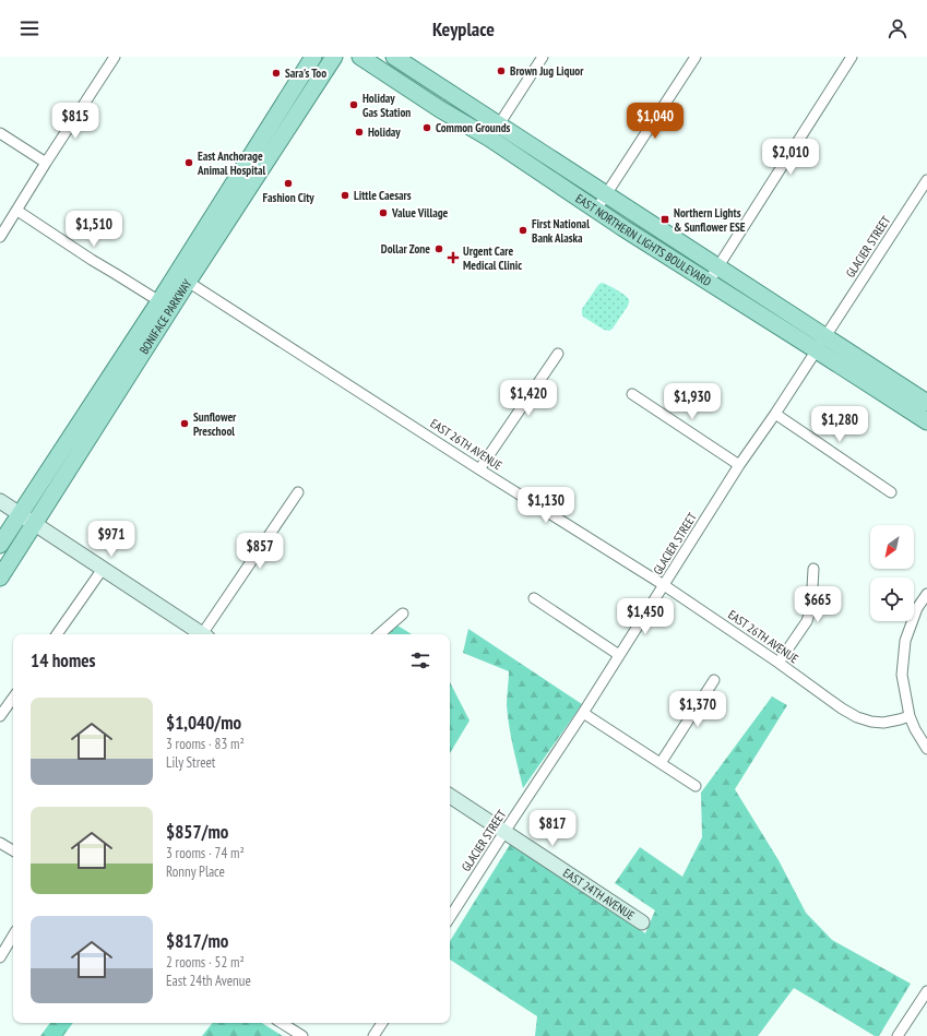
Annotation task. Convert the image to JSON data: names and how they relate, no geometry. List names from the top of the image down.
{
  "streets": {
    "main road": ["EAST NORTHERN LIGHTS BOULEVARD", "BONIFACE PARKWAY"],
    "street": ["GLACIER STREET", "EAST 26TH AVENUE", "EAST 24TH AVENUE"]
  },
  "crossings": [
    ["EAST NORTHERN LIGHTS BOULEVARD", "GLACIER STREET"],
    ["GLACIER STREET", "EAST 26TH AVENUE"],
    ["GLACIER STREET", "EAST 24TH AVENUE"],
    ["BONIFACE PARKWAY", "EAST 26TH AVENUE"]
  ],
  "places": {
    "other": [
      "Brown Jug Liquor",
      "Sara's Too",
      "Holiday Gas Station",
      "Common Grounds",
      "Holiday",
      "East Anchorage Animal Hospital",
      "Fashion City",
      "Little Caesars",
      "Value Village",
      "First National Bank Alaska",
      "Dollar Zone",
      "Sunflower Preschool"
    ],
    "transit": ["Northern Lights & Sunflower ESE"],
    "health": ["Urgent Care Medical Clinic"]
  },
  "north": "bottom left",
  "page": {
    "header": "Keyplace",
    "price": [
      "$815",
      "$1,040",
      "$2,010",
      "$1,510",
      "$1,420",
      "$1,930",
      "$1,280",
      "$1,130",
      "$971",
      "$857",
      "$665",
      "$1,450",
      "$1,370",
      "$817"
    ],
    "heading": "14 homes",
    "list": [
      {
        "name": "$1,040/mo",
        "note": "3 rooms · 83 m² · Lily Street"
      },
      {
        "name": "$857/mo",
        "note": "3 rooms · 74 m² · Ronny Place"
      },
      {
        "name": "$817/mo",
        "note": "2 rooms · 52 m² · East 24th Avenue"
      }
    ]
  }
}
